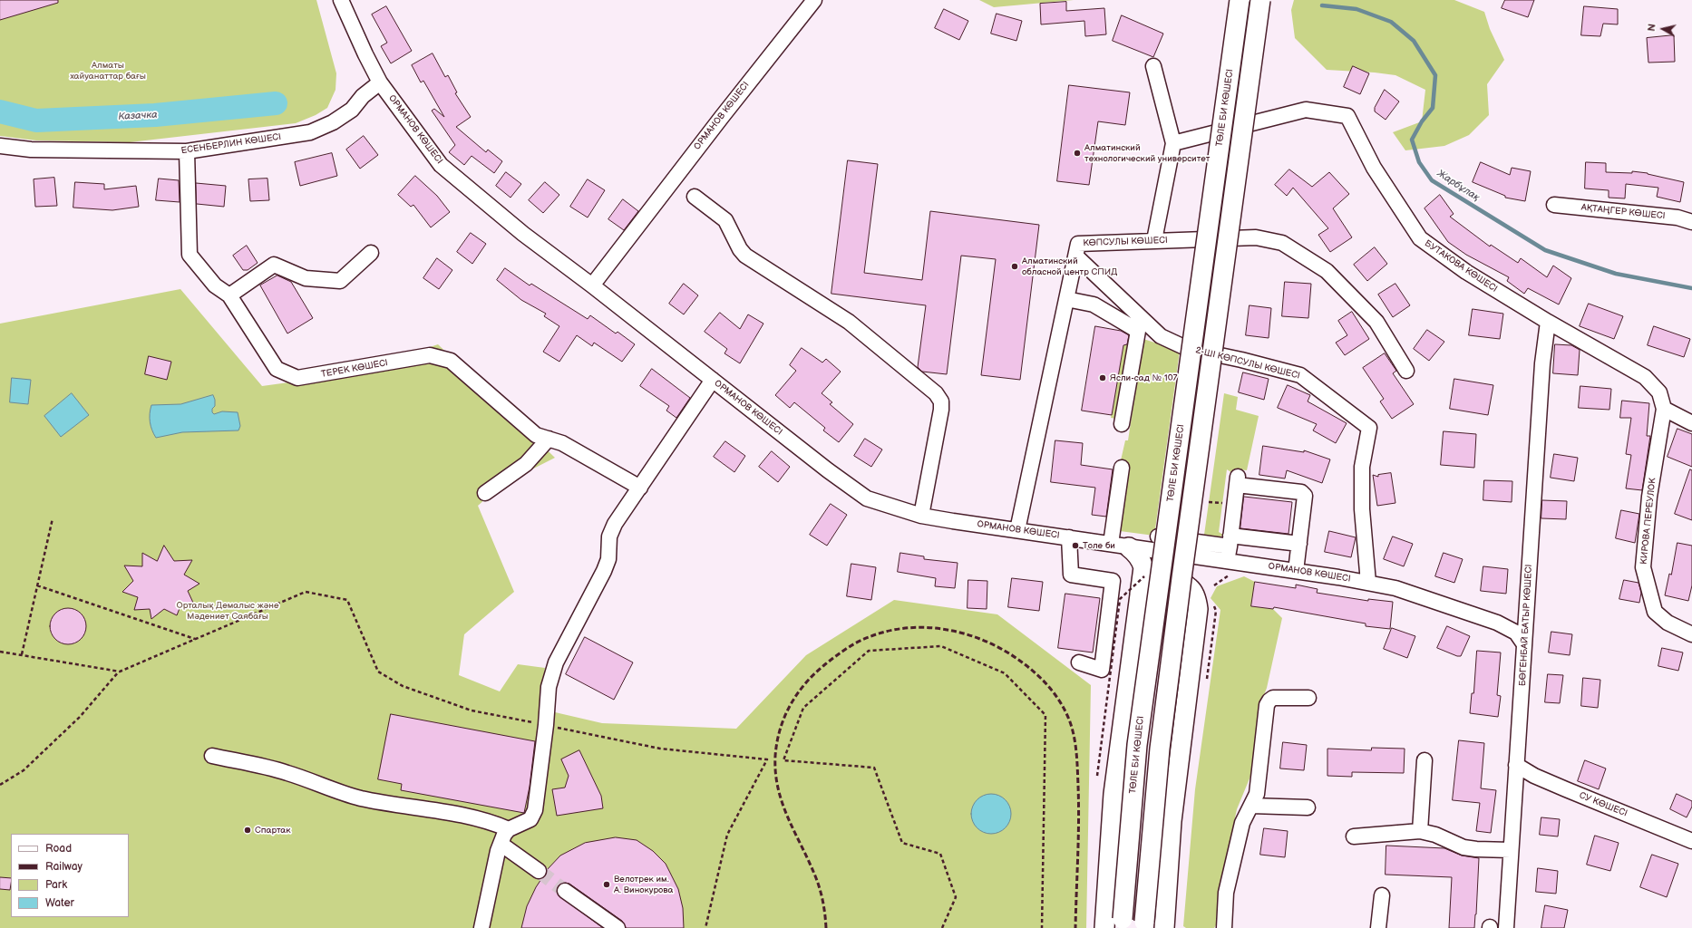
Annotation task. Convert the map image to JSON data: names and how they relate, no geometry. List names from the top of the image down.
{
  "streets": {
    "main road": ["ТӨЛЕ БИ КӨШЕСІ"],
    "street": [
      "ОРМАНОВ КӨШЕСІ",
      "ЕСЕНБЕРЛИН КӨШЕСІ",
      "АҚТАҢГЕР КӨШЕСІ",
      "КӨПСУЛЫ КӨШЕСІ",
      "БУТАКОВА КӨШЕСІ",
      "2-ШІ КӨПСУЛЫ КӨШЕСІ",
      "ТЕРЕК КӨШЕСІ",
      "КИРОВА ПЕРЕУЛОК",
      "БӨГЕНБАЙ БАТЫР КӨШЕСІ",
      "СУ КӨШЕСІ"
    ]
  },
  "crossings": [
    ["ОРМАНОВ КӨШЕСІ", "ЕСЕНБЕРЛИН КӨШЕСІ"],
    ["ОРМАНОВ КӨШЕСІ", "КӨПСУЛЫ КӨШЕСІ"],
    ["ОРМАНОВ КӨШЕСІ", "2-ШІ КӨПСУЛЫ КӨШЕСІ"],
    ["ОРМАНОВ КӨШЕСІ", "БӨГЕНБАЙ БАТЫР КӨШЕСІ"],
    ["ЕСЕНБЕРЛИН КӨШЕСІ", "ТЕРЕК КӨШЕСІ"],
    ["КӨПСУЛЫ КӨШЕСІ", "2-ШІ КӨПСУЛЫ КӨШЕСІ"],
    ["БУТАКОВА КӨШЕСІ", "КИРОВА ПЕРЕУЛОК"],
    ["БУТАКОВА КӨШЕСІ", "БӨГЕНБАЙ БАТЫР КӨШЕСІ"],
    ["БӨГЕНБАЙ БАТЫР КӨШЕСІ", "СУ КӨШЕСІ"]
  ],
  "water": ["Казачка", "Жарбұлақ"],
  "parks": ["Алматы хайуанаттар бағы", "Орталық Демалыс және Мәдениет Саябағы"],
  "places": [
    "Алматинский технологический университет",
    "Алматинский обласной центр СПИД",
    "Ясли-сад № 107",
    "Толе би",
    "Спартак",
    "Велотрек им. А. Винокурова"
  ],
  "legend": [
    "Road",
    "Railway",
    "Park",
    "Water"
  ],
  "north": "left"
}
